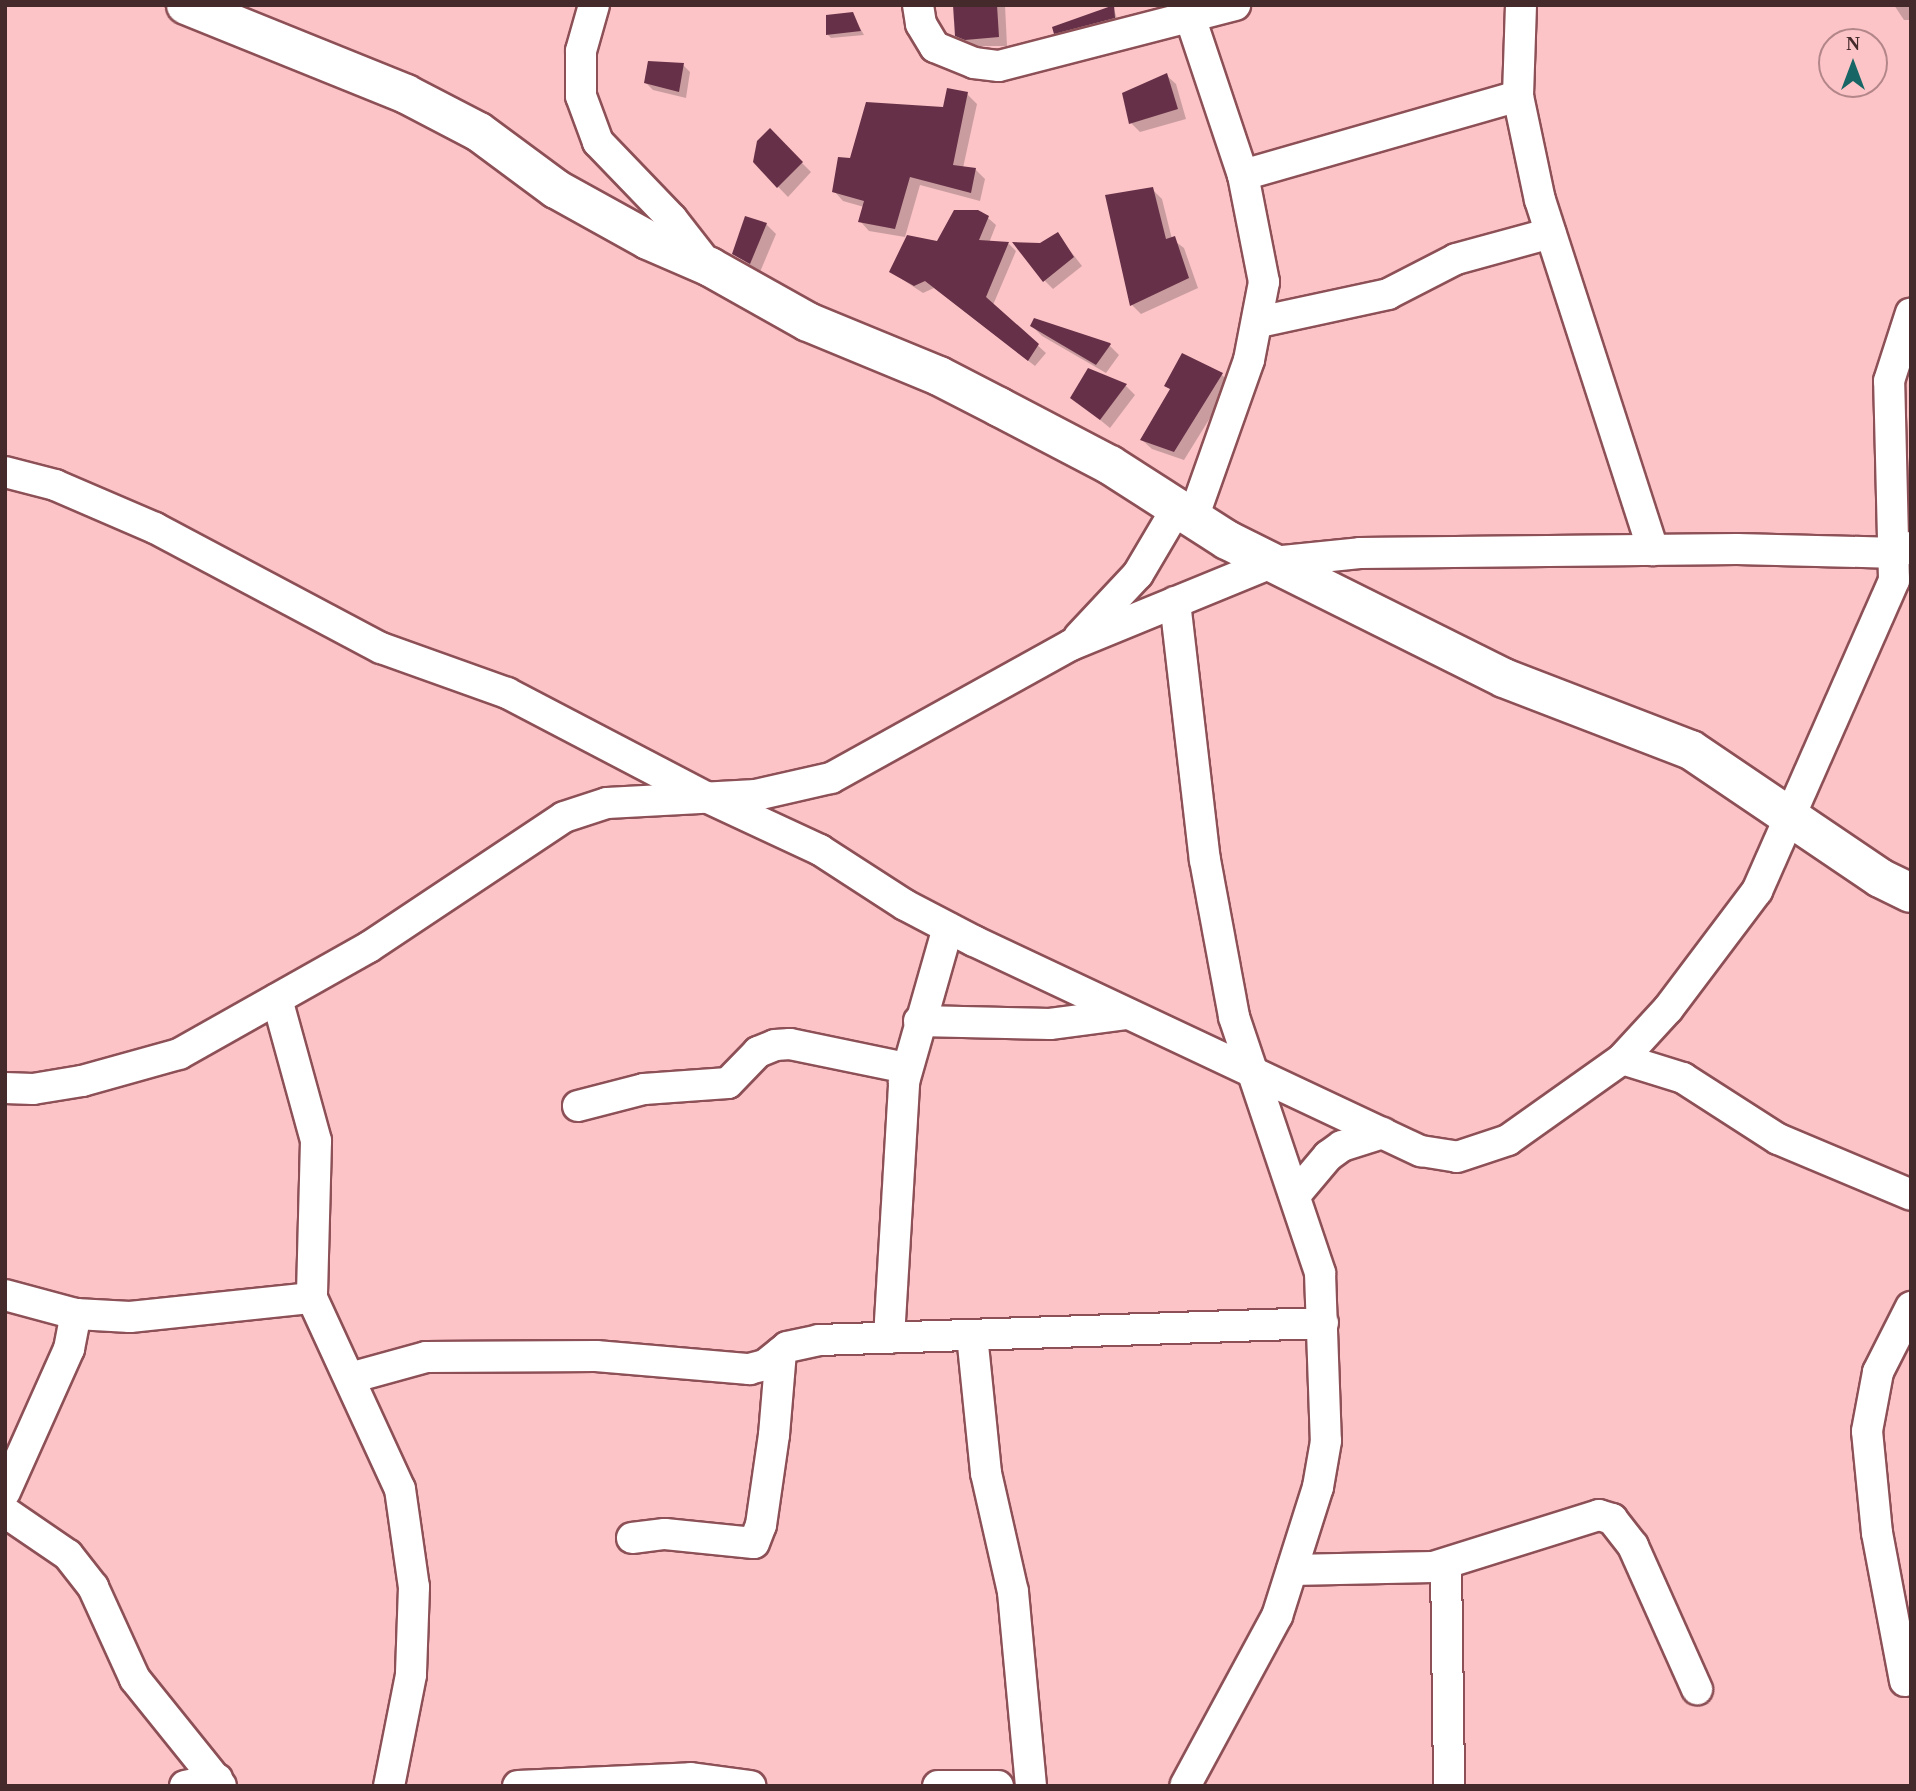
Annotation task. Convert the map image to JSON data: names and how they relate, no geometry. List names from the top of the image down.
{
  "north": "top"
}
